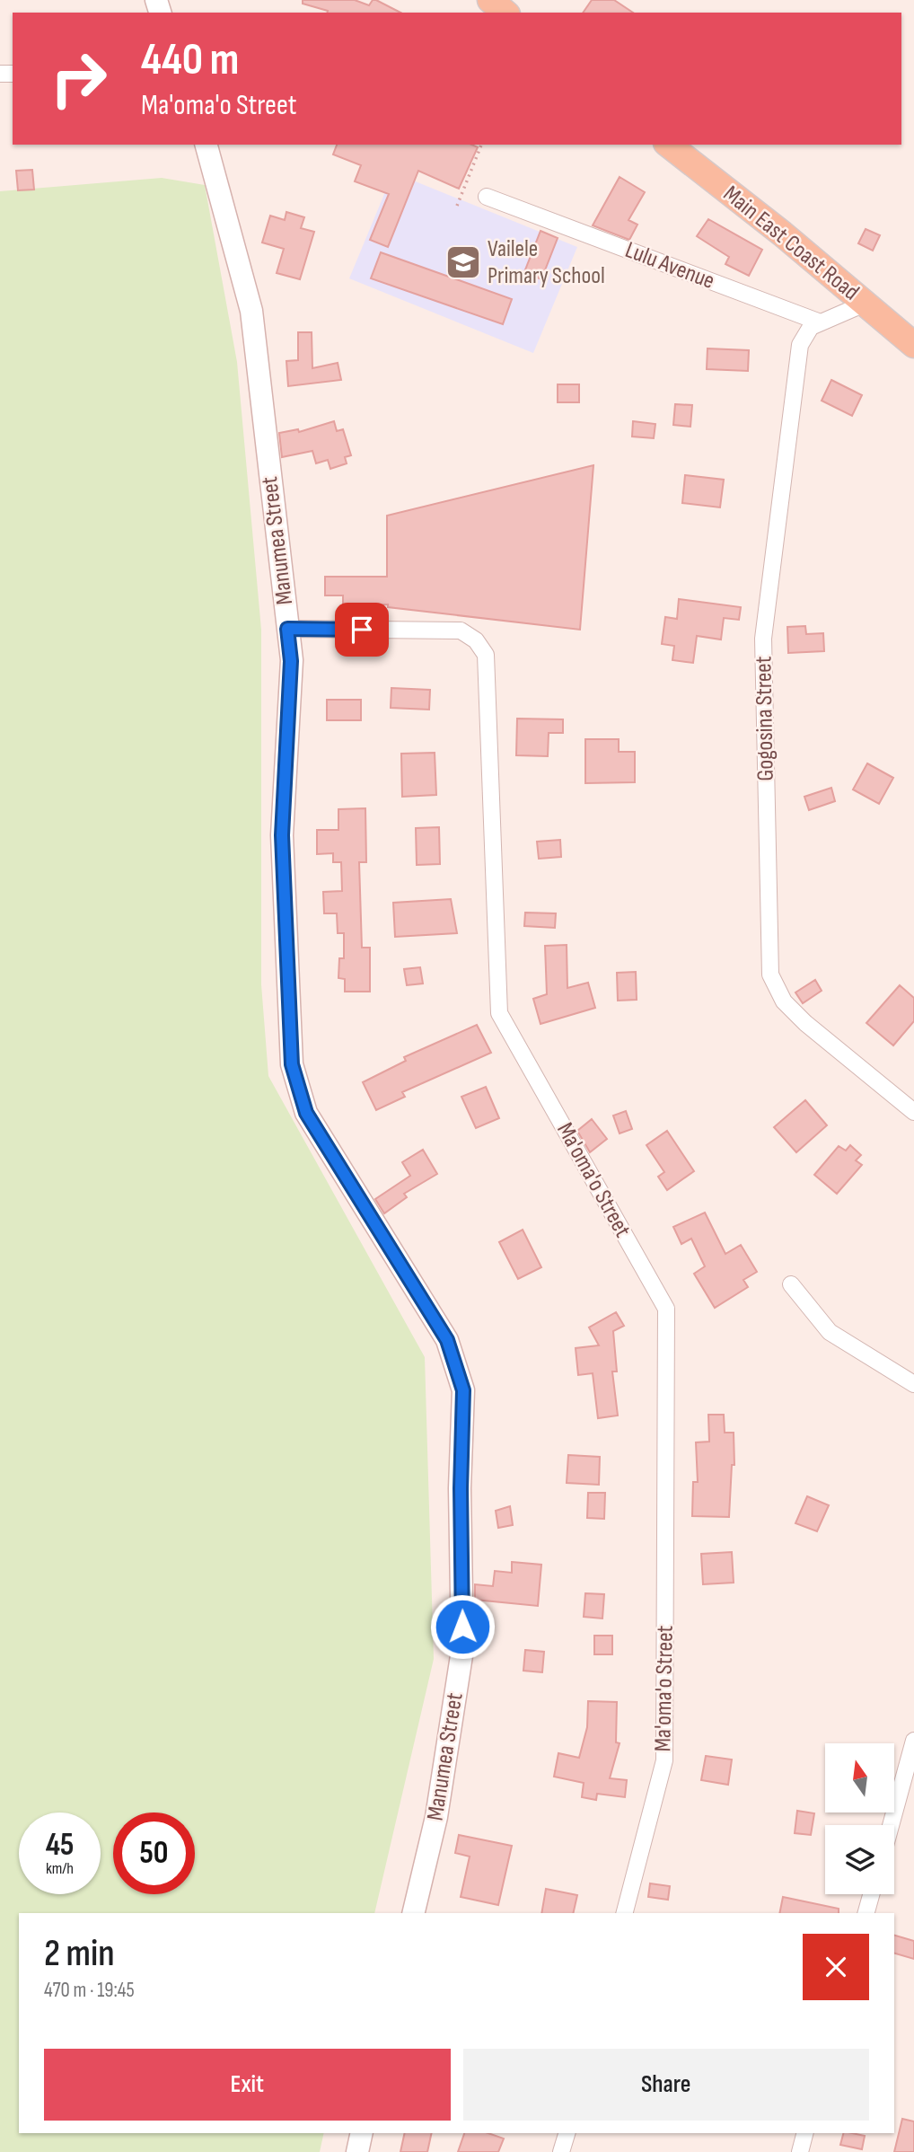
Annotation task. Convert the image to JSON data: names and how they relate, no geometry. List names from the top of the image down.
{
  "streets": {
    "main road": ["Main East Coast Road", "Manumea Street"],
    "street": ["Lulu Avenue", "Gogosina Street", "Ma'oma'o Street"]
  },
  "crossings": [
    ["Lulu Avenue", "Gogosina Street"],
    ["Manumea Street", "Ma'oma'o Street"]
  ],
  "places": {
    "school or university": ["Vailele Primary School"]
  },
  "north": "top",
  "page": {
    "turn": ["440 m", "Ma'oma'o Street"],
    "speed": "45 km/h",
    "limit": "50",
    "heading": ["2 min", "470 m · 19:45"],
    "buttons": ["Exit", "Share"]
  }
}
